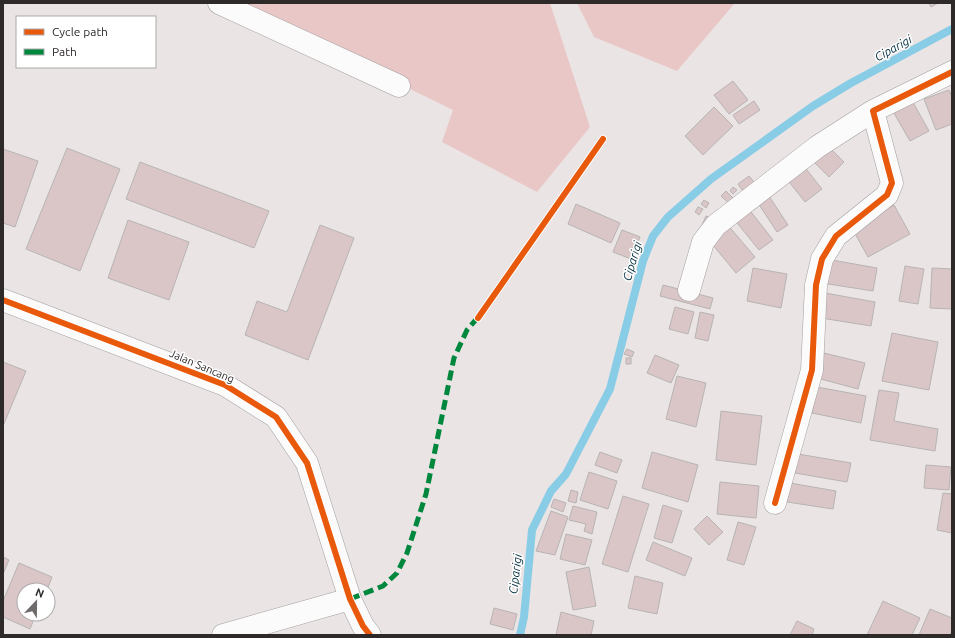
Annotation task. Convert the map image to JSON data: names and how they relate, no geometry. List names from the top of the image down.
{
  "streets": {
    "street": ["Jalan Sancang"]
  },
  "water": ["Ciparigi"],
  "legend": ["Cycle path", "Path"],
  "north": "top"
}
